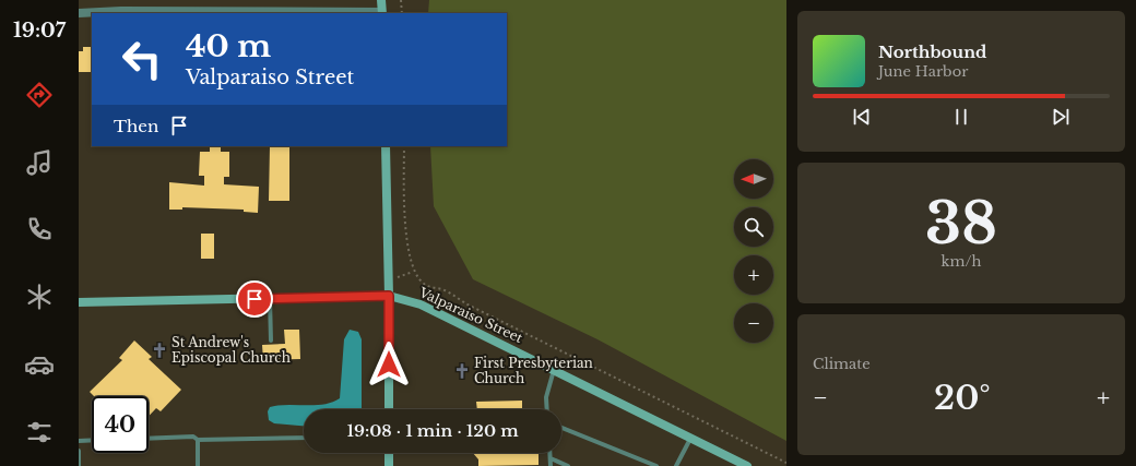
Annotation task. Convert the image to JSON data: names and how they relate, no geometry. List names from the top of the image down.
{
  "streets": {
    "street": ["Valparaiso Street"]
  },
  "places": {
    "church": ["St Andrew's Episcopal Church", "First Presbyterian Church"]
  },
  "north": "left",
  "page": {
    "tabs": "19:07",
    "turn": ["40 m", "Valparaiso Street"],
    "song": ["Northbound", "June Harbor"],
    "then": "Then",
    "map_buttons": ["+", "−"],
    "tile": [
      ["38", "km/h"],
      "Climate"
    ],
    "heat": ["−", "20°", "+"],
    "limit": "40",
    "trip": "19:08 · 1 min · 120 m"
  }
}
